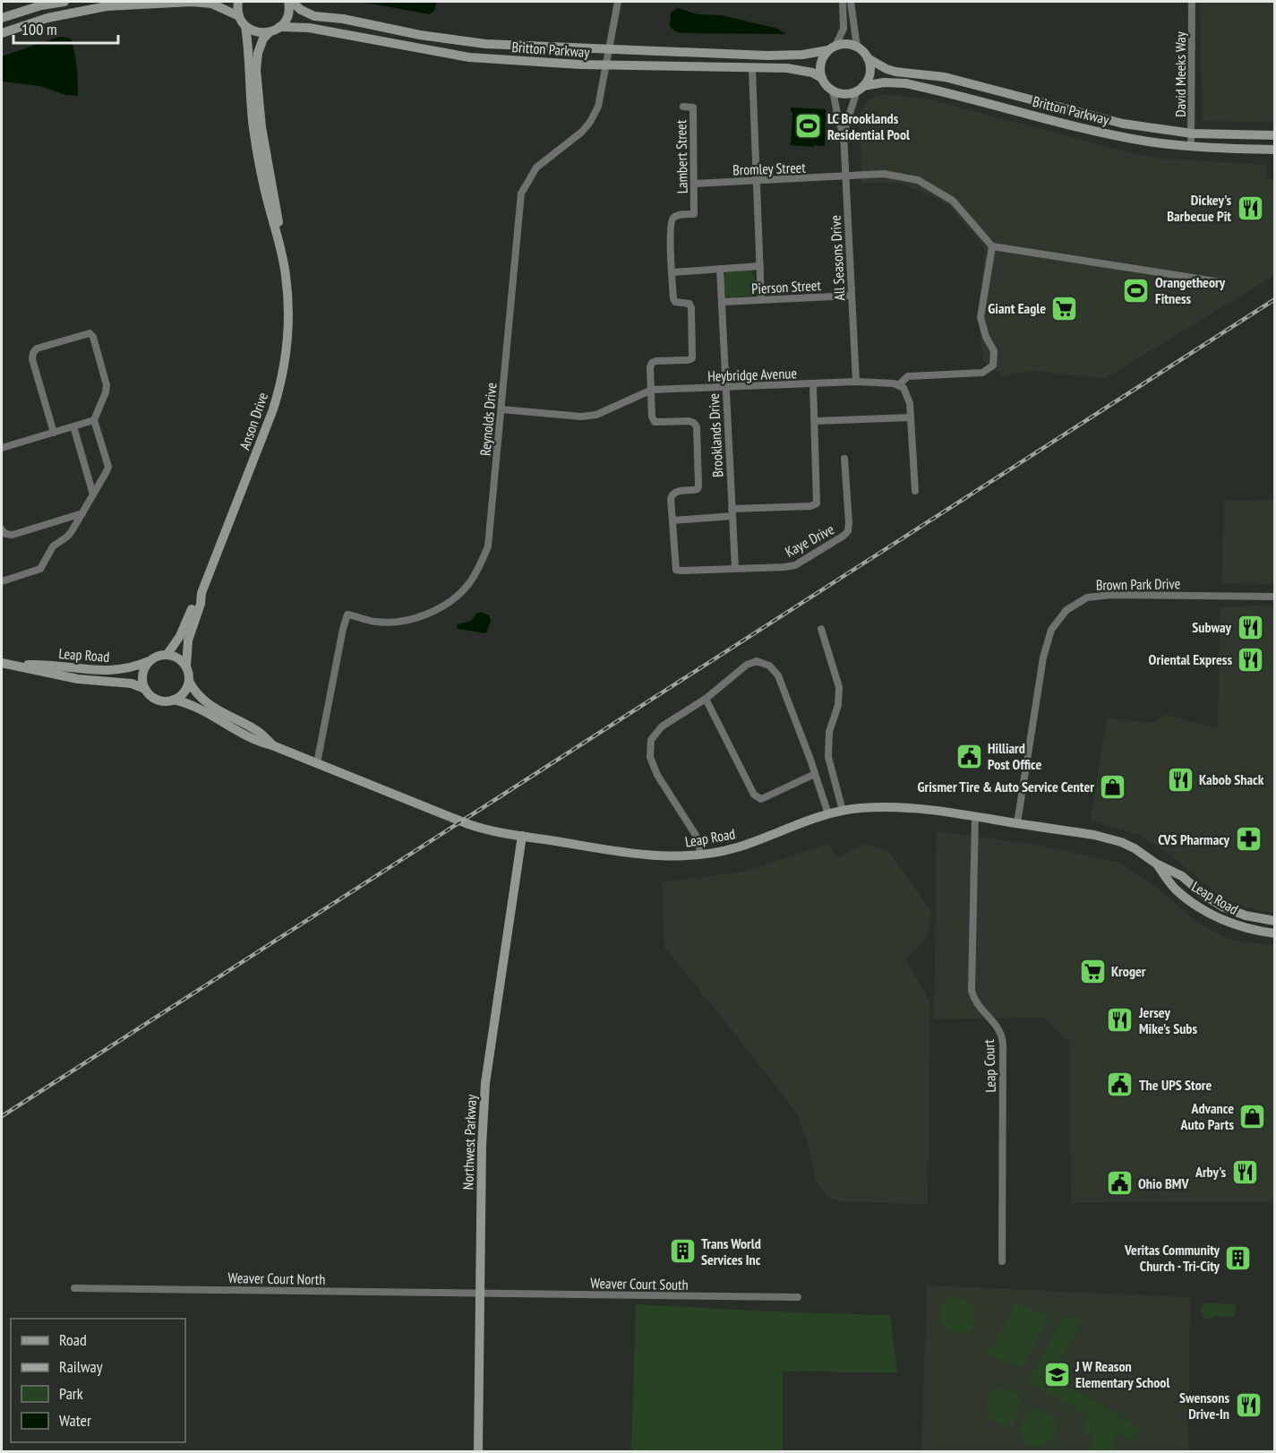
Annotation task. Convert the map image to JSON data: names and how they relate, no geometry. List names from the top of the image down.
{
  "streets": {
    "street": [
      "Britton Parkway",
      "David Meeks Way",
      "Lambert Street",
      "Bromley Street",
      "All Seasons Drive",
      "Pierson Street",
      "Heybridge Avenue",
      "Reynolds Drive",
      "Anson Drive",
      "Brooklands Drive",
      "Kaye Drive",
      "Brown Park Drive",
      "Leap Road",
      "Leap Court",
      "Northwest Parkway",
      "Weaver Court North",
      "Weaver Court South"
    ]
  },
  "crossings": [
    ["Britton Parkway", "David Meeks Way"],
    ["Britton Parkway", "All Seasons Drive"],
    ["Britton Parkway", "Reynolds Drive"],
    ["Lambert Street", "Bromley Street"],
    ["Lambert Street", "Pierson Street"],
    ["Lambert Street", "Heybridge Avenue"],
    ["Lambert Street", "Kaye Drive"],
    ["Bromley Street", "All Seasons Drive"],
    ["All Seasons Drive", "Pierson Street"],
    ["All Seasons Drive", "Heybridge Avenue"],
    ["Pierson Street", "Brooklands Drive"],
    ["Heybridge Avenue", "Reynolds Drive"],
    ["Heybridge Avenue", "Brooklands Drive"],
    ["Reynolds Drive", "Leap Road"],
    ["Anson Drive", "Leap Road"],
    ["Brooklands Drive", "Kaye Drive"],
    ["Brown Park Drive", "Leap Road"],
    ["Leap Road", "Leap Court"],
    ["Leap Road", "Northwest Parkway"],
    ["Northwest Parkway", "Weaver Court North"],
    ["Northwest Parkway", "Weaver Court South"],
    ["Weaver Court North", "Weaver Court South"]
  ],
  "places": {
    "sports": ["LC Brooklands Residential Pool", "Orangetheory Fitness"],
    "restaurant": [
      "Dickey's Barbecue Pit",
      "Subway",
      "Oriental Express",
      "Kabob Shack",
      "Jersey Mike's Subs",
      "Arby's",
      "Swensons Drive-In"
    ],
    "supermarket": ["Giant Eagle", "Kroger"],
    "public building": ["Hilliard Post Office", "The UPS Store", "Ohio BMV"],
    "shop": ["Grismer Tire & Auto Service Center", "Advance Auto Parts"],
    "pharmacy": ["CVS Pharmacy"],
    "building": ["Trans World Services Inc", "Veritas Community Church - Tri-City"],
    "school or university": ["J W Reason Elementary School"]
  },
  "legend": [
    "Road",
    "Railway",
    "Park",
    "Water"
  ],
  "scale_bar": "100 m"
}
